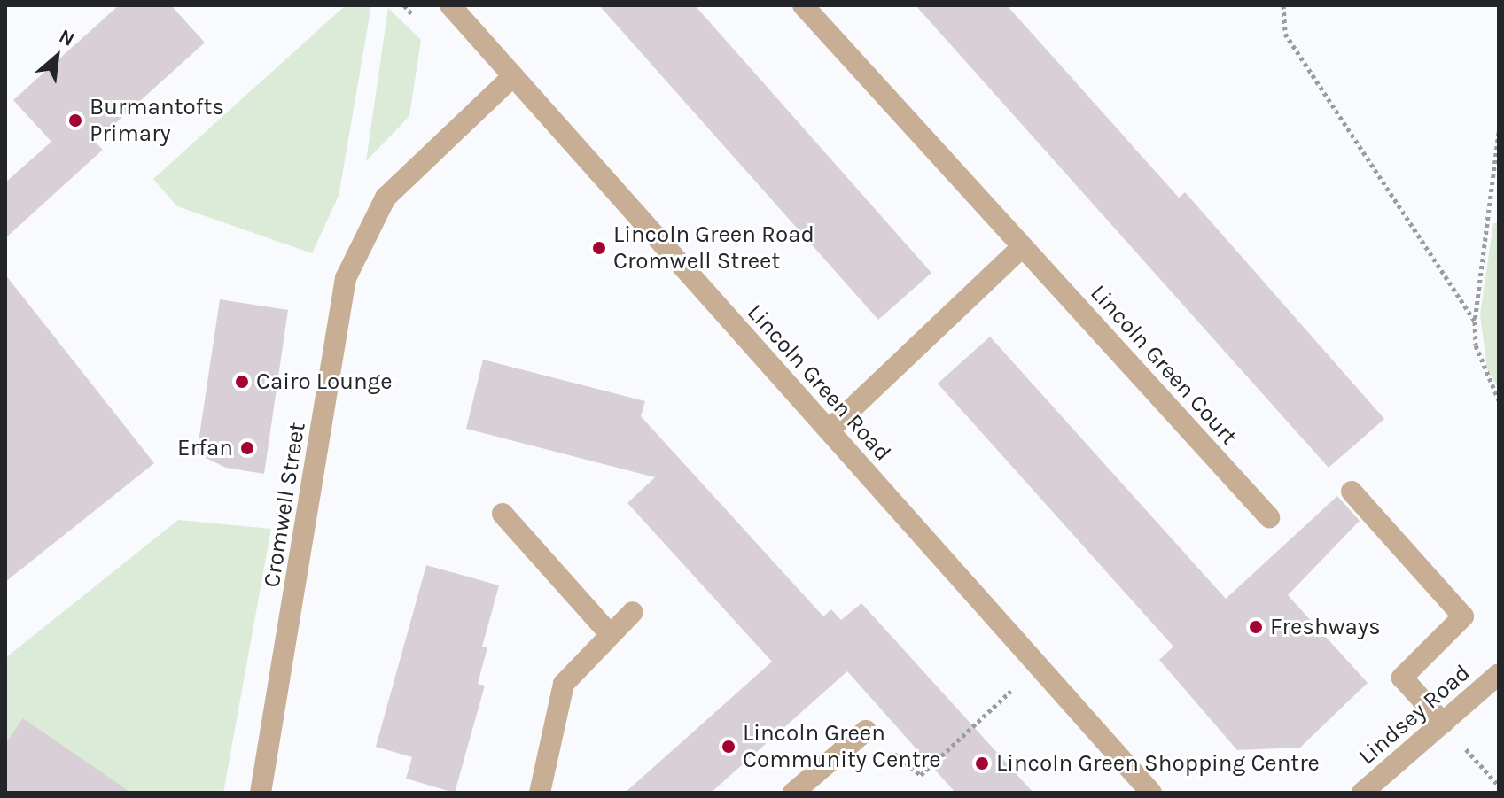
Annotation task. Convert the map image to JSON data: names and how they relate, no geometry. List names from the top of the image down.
{
  "streets": {
    "street": [
      "Lincoln Green Court",
      "Lincoln Green Road",
      "Cromwell Street",
      "Lindsey Road"
    ]
  },
  "crossings": [
    ["Lincoln Green Road", "Cromwell Street"]
  ],
  "places": [
    "Burmantofts Primary",
    "Lincoln Green Road Cromwell Street",
    "Cairo Lounge",
    "Erfan",
    "Freshways",
    "Lincoln Green Community Centre",
    "Lincoln Green Shopping Centre"
  ],
  "north": "top right"
}
